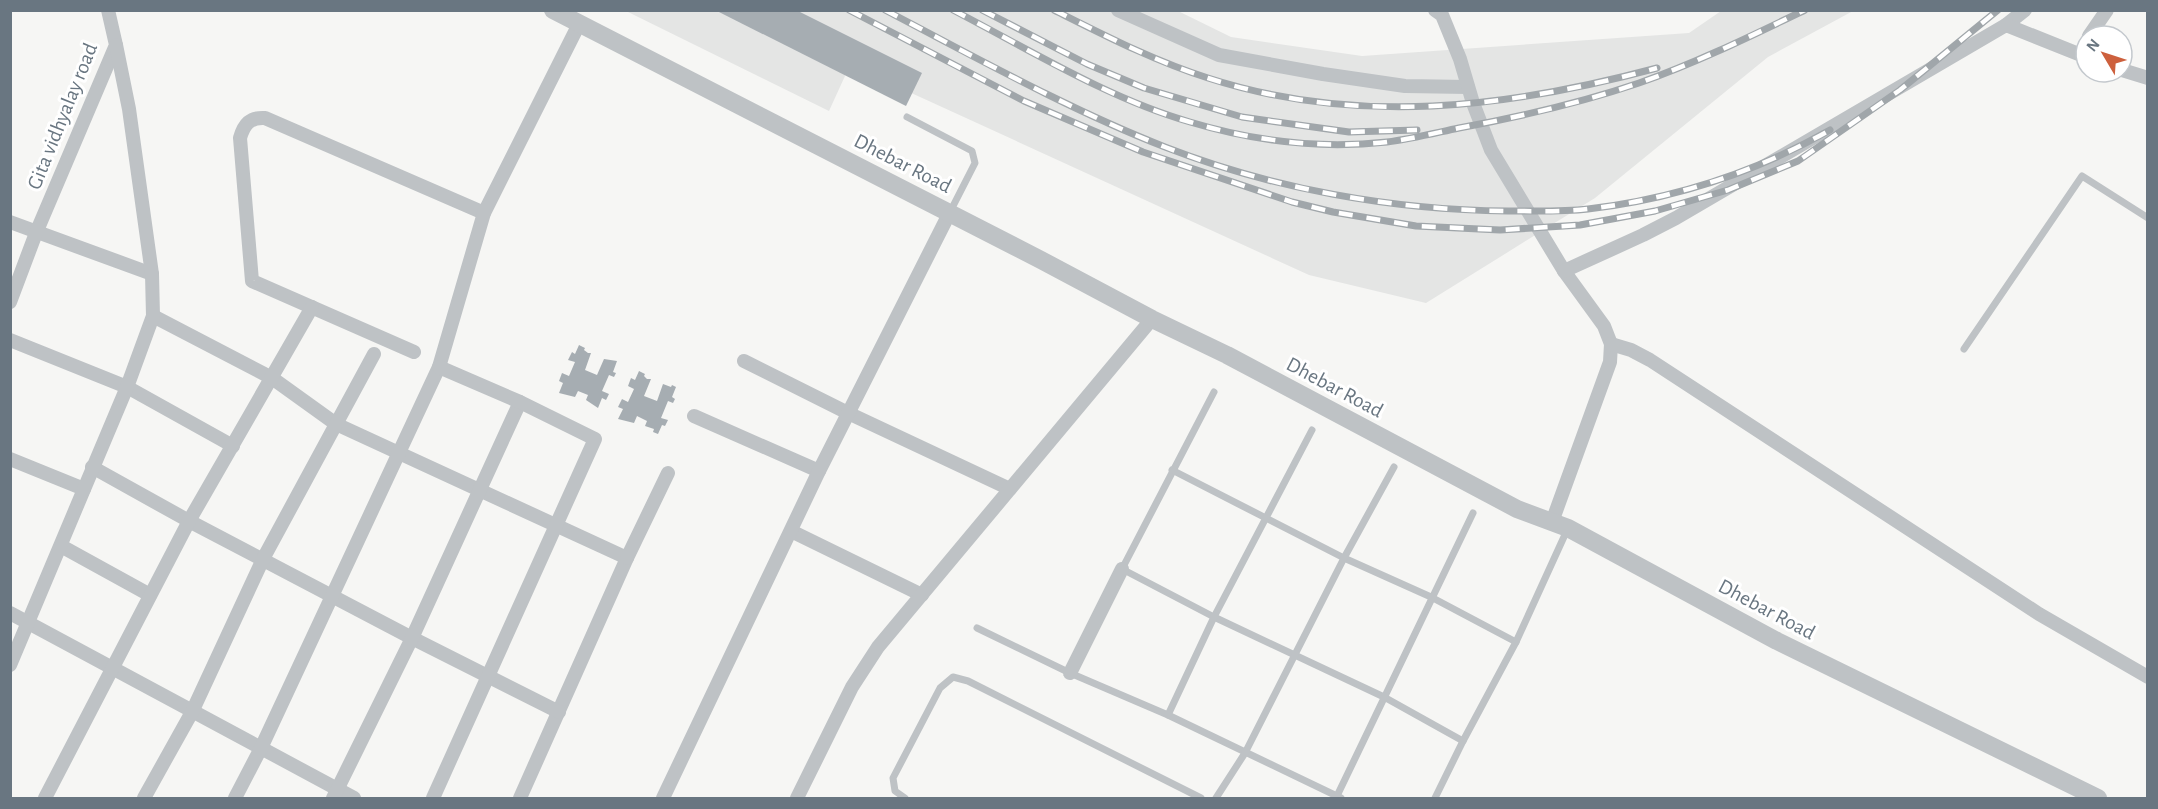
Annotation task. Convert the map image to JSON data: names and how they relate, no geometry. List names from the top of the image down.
{
  "streets": {
    "street": ["Gita vidhyalay road", "Dhebar Road"]
  },
  "north": "top left"
}
